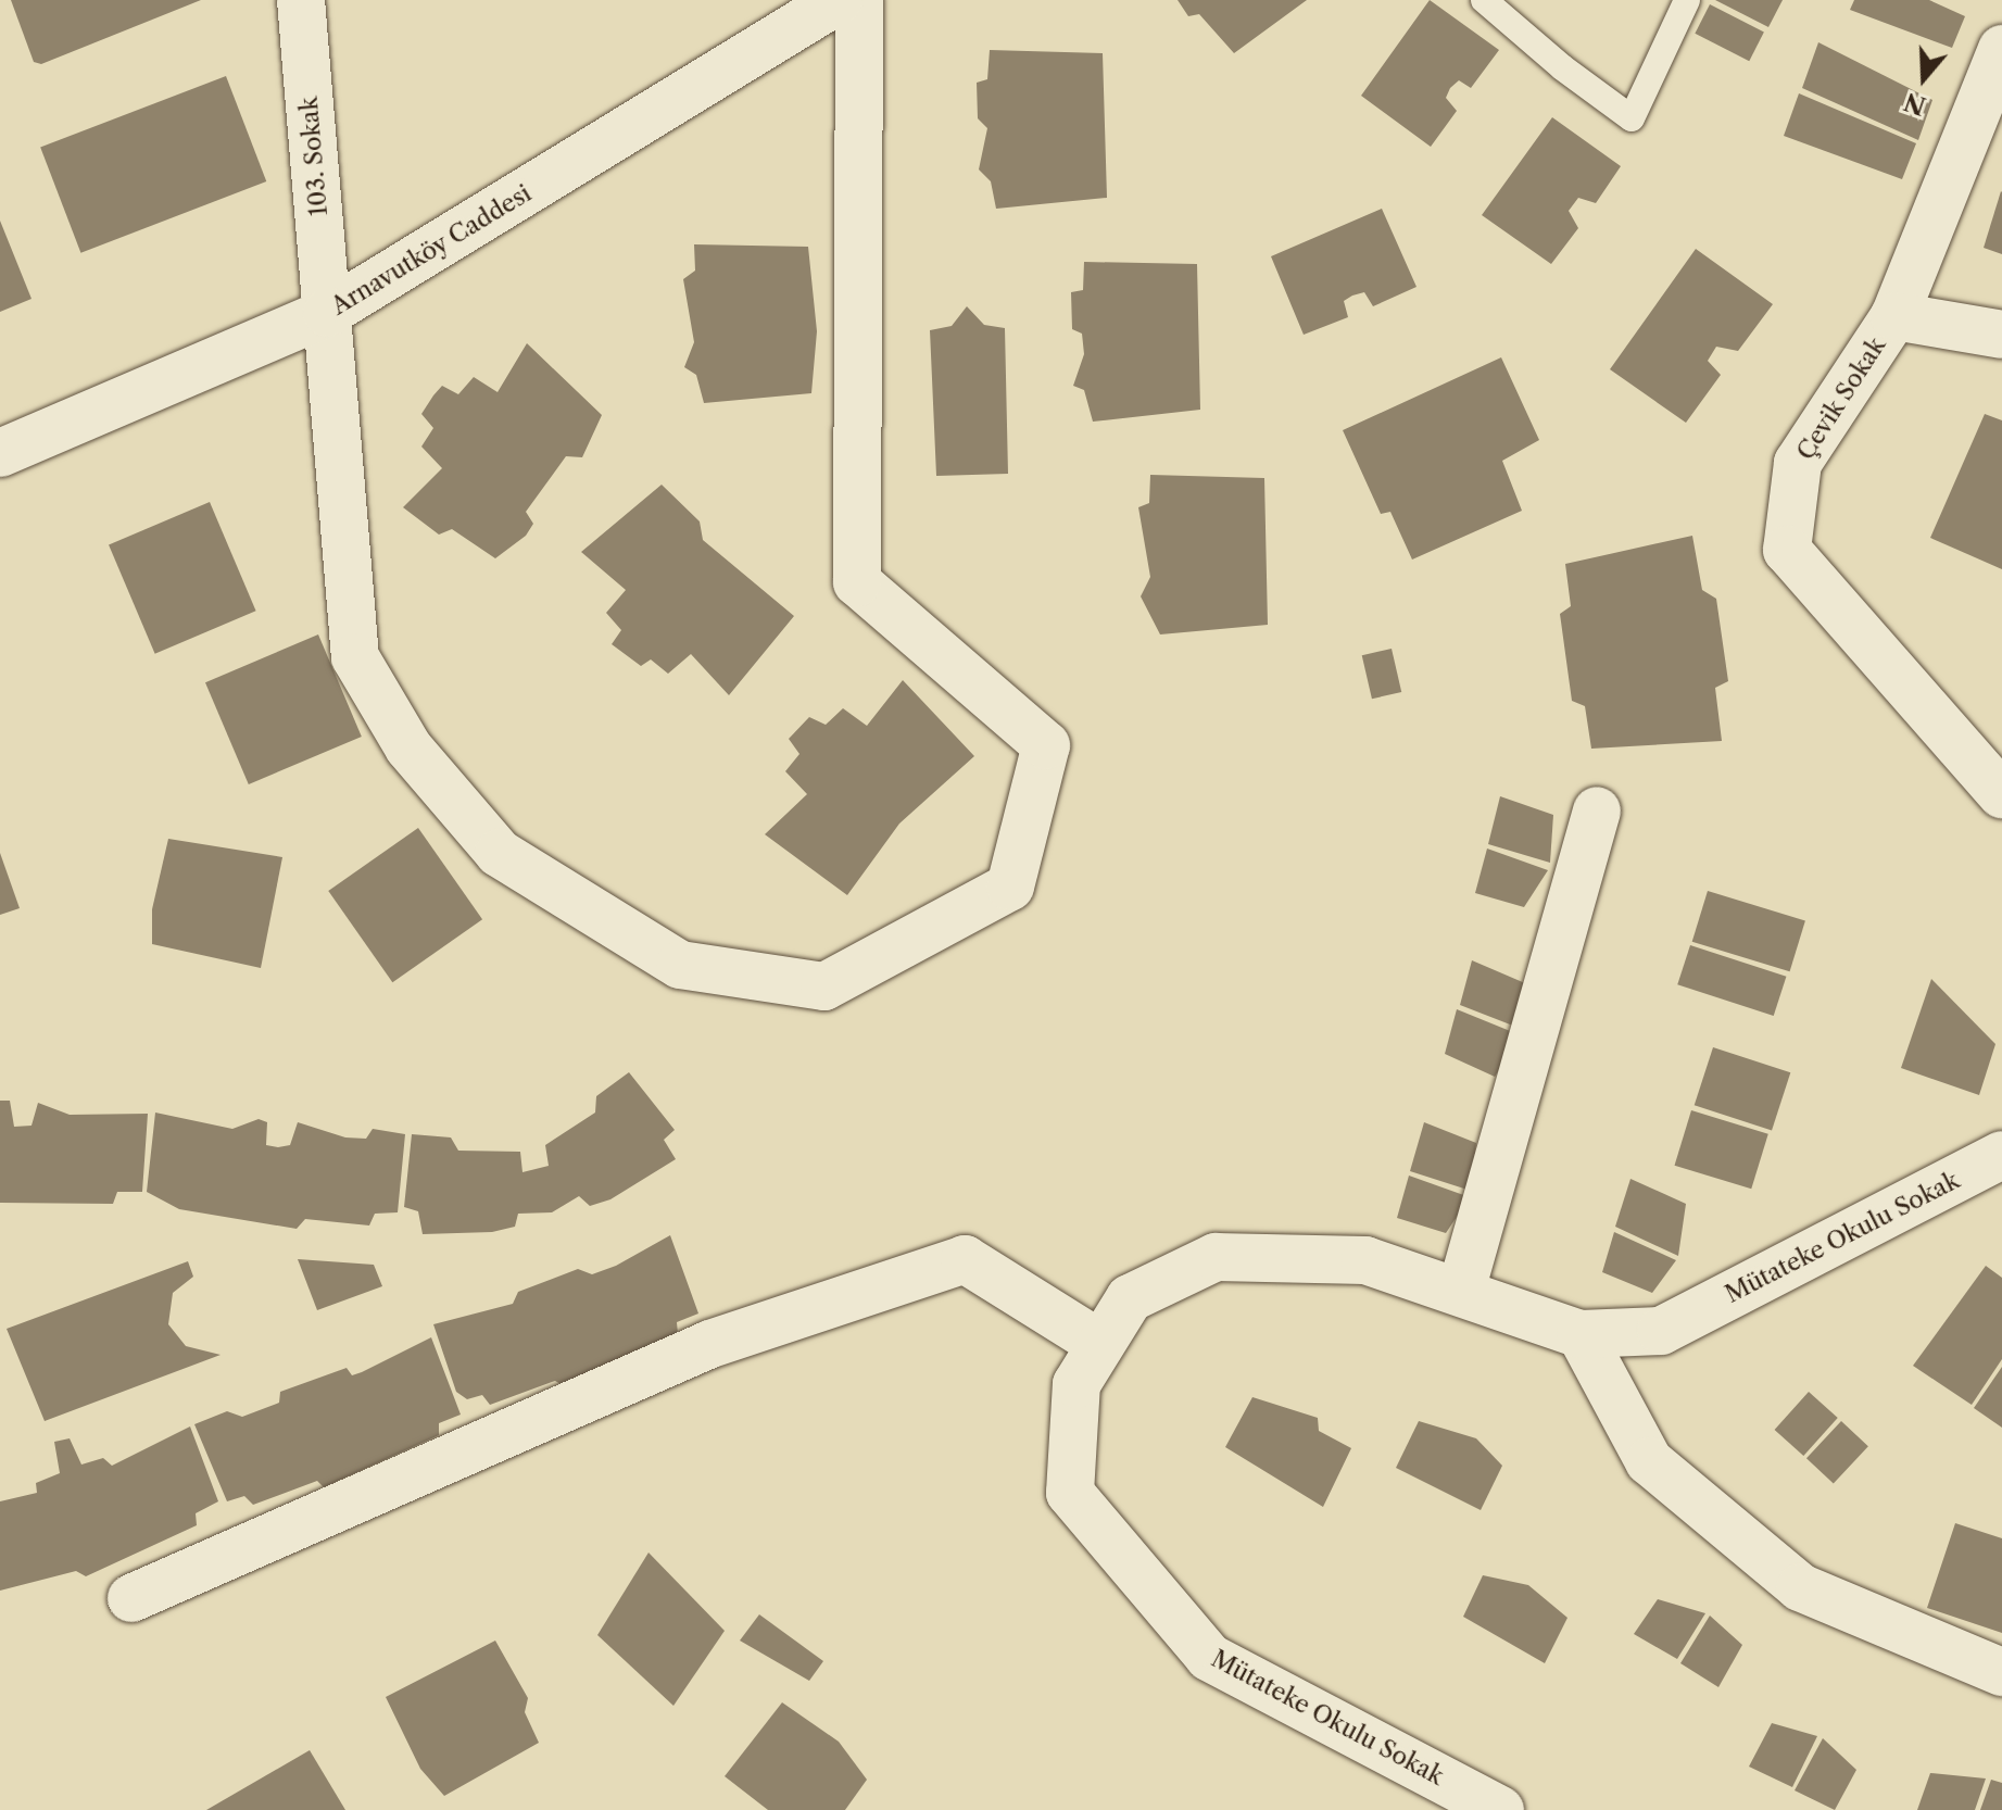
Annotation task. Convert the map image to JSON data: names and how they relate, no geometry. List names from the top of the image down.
{
  "streets": {
    "street": [
      "103. Sokak",
      "Arnavutköy Caddesi",
      "Çevik Sokak",
      "Mütateke Okulu Sokak"
    ]
  },
  "crossings": [
    ["103. Sokak", "Arnavutköy Caddesi"]
  ],
  "north": "bottom"
}
